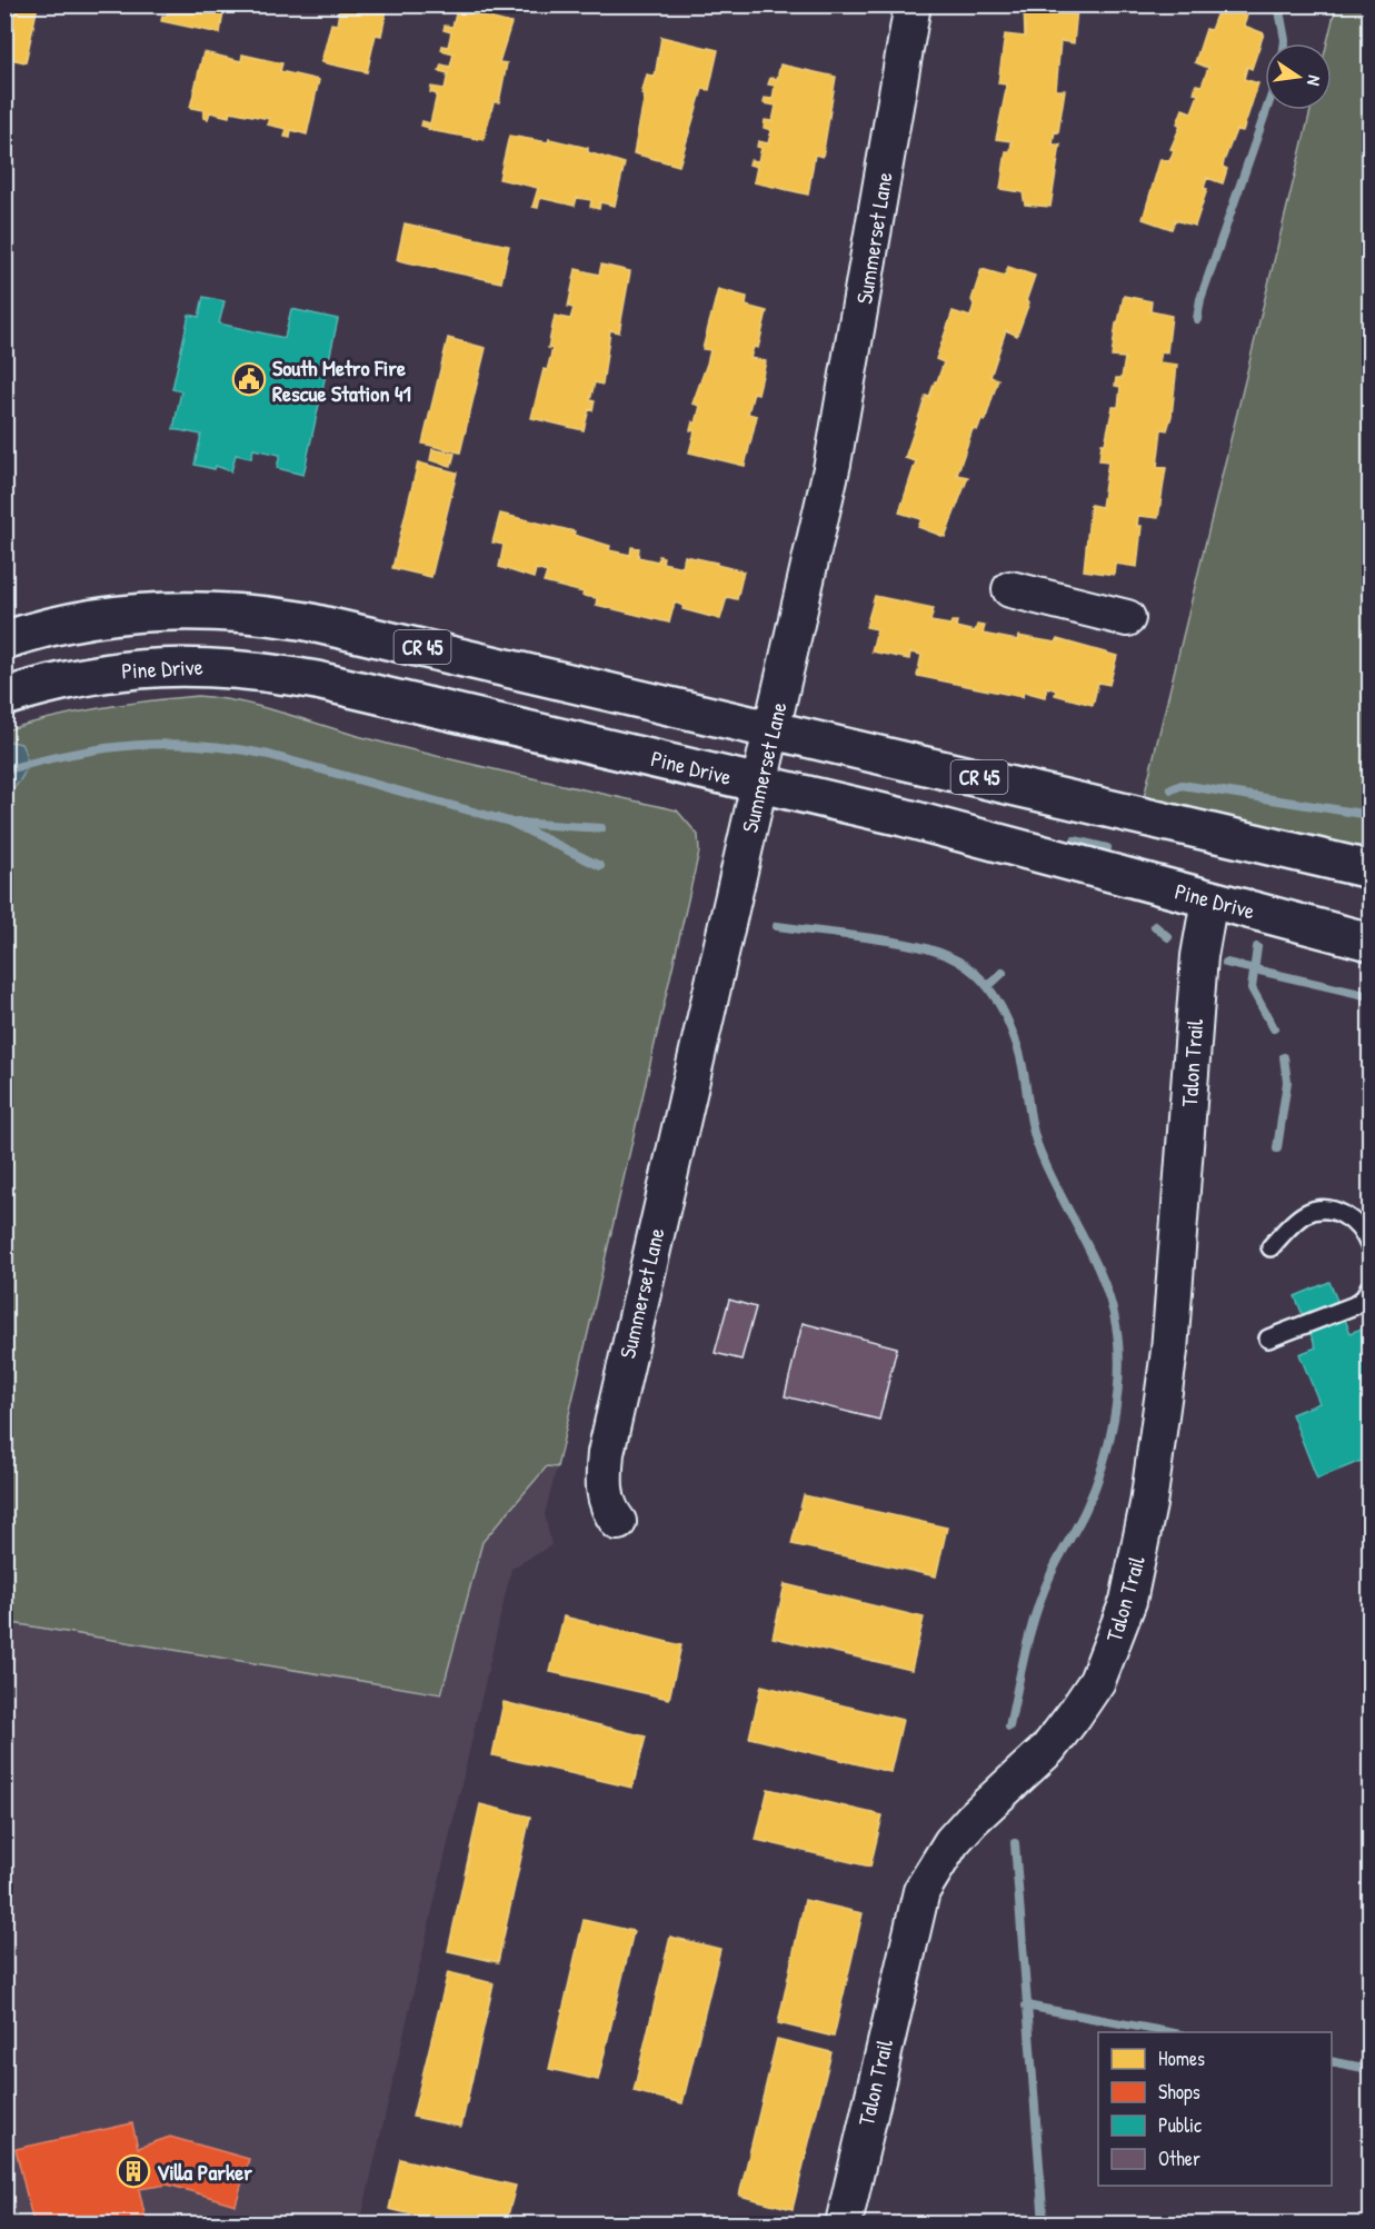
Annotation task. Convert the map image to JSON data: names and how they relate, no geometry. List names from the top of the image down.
{
  "streets": {
    "main road": ["CR 45", "Pine Drive"],
    "street": ["Summerset Lane", "Talon Trail"]
  },
  "crossings": [
    ["Summerset Lane", "CR 45"],
    ["Summerset Lane", "Pine Drive"],
    ["Pine Drive", "Talon Trail"]
  ],
  "places": {
    "public building": ["South Metro Fire Rescue Station 41"],
    "building": ["Villa Parker"]
  },
  "legend": [
    "Homes",
    "Shops",
    "Public",
    "Other"
  ],
  "north": "right"
}
